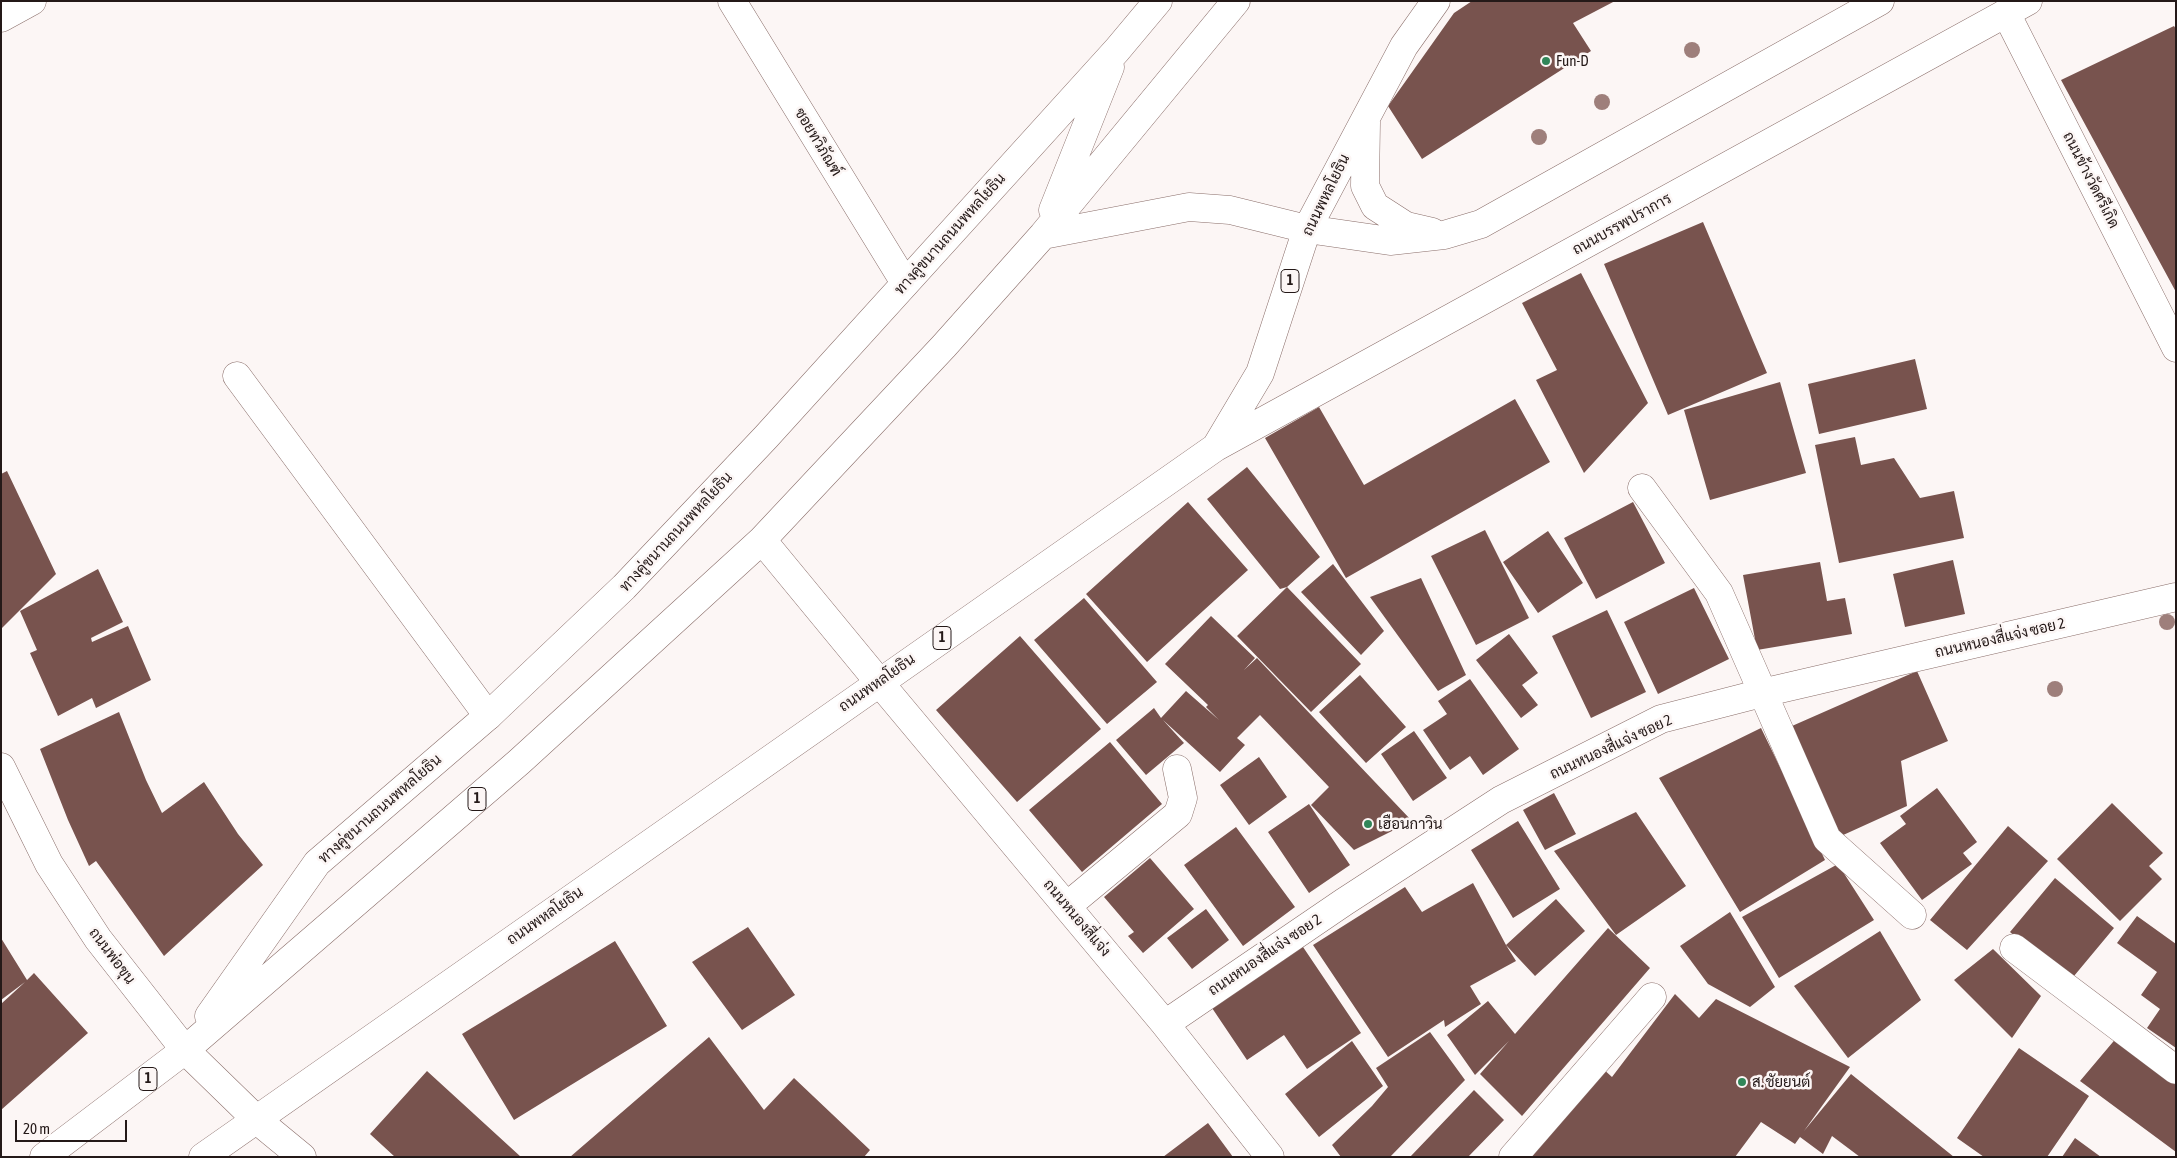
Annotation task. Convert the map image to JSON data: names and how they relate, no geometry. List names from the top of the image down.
{
  "streets": {
    "main road": [
      "ซอยทวิภัณฑ์",
      "ถนนข้างวัดศรีเกิด",
      "ถนนพหลโยธิน",
      "ถนนบรรพปราการ",
      "ทางคู่ขนานถนนพหลโยธิน",
      "1",
      "ถนนหนองสี่แจ่ง ซอย 2",
      "ถนนหนองสี่แจ่ง",
      "ถนนพ่อขุน"
    ]
  },
  "crossings": [
    ["ซอยทวิภัณฑ์", "ทางคู่ขนานถนนพหลโยธิน"],
    ["ถนนข้างวัดศรีเกิด", "ถนนบรรพปราการ"],
    ["ถนนพหลโยธิน", "ถนนบรรพปราการ"],
    ["ถนนพหลโยธิน", "ถนนหนองสี่แจ่ง"],
    ["ถนนพหลโยธิน", "ถนนพ่อขุน"],
    ["ทางคู่ขนานถนนพหลโยธิน", "1"],
    ["ทางคู่ขนานถนนพหลโยธิน", "ถนนพ่อขุน"],
    ["1", "ถนนหนองสี่แจ่ง"],
    ["1", "ถนนพ่อขุน"],
    ["ถนนหนองสี่แจ่ง ซอย 2", "ถนนหนองสี่แจ่ง"]
  ],
  "places": ["Fun-D", "เฮือนกาวิน", "ส. ชัยยนต์"],
  "scale_bar": "20 m"
}
